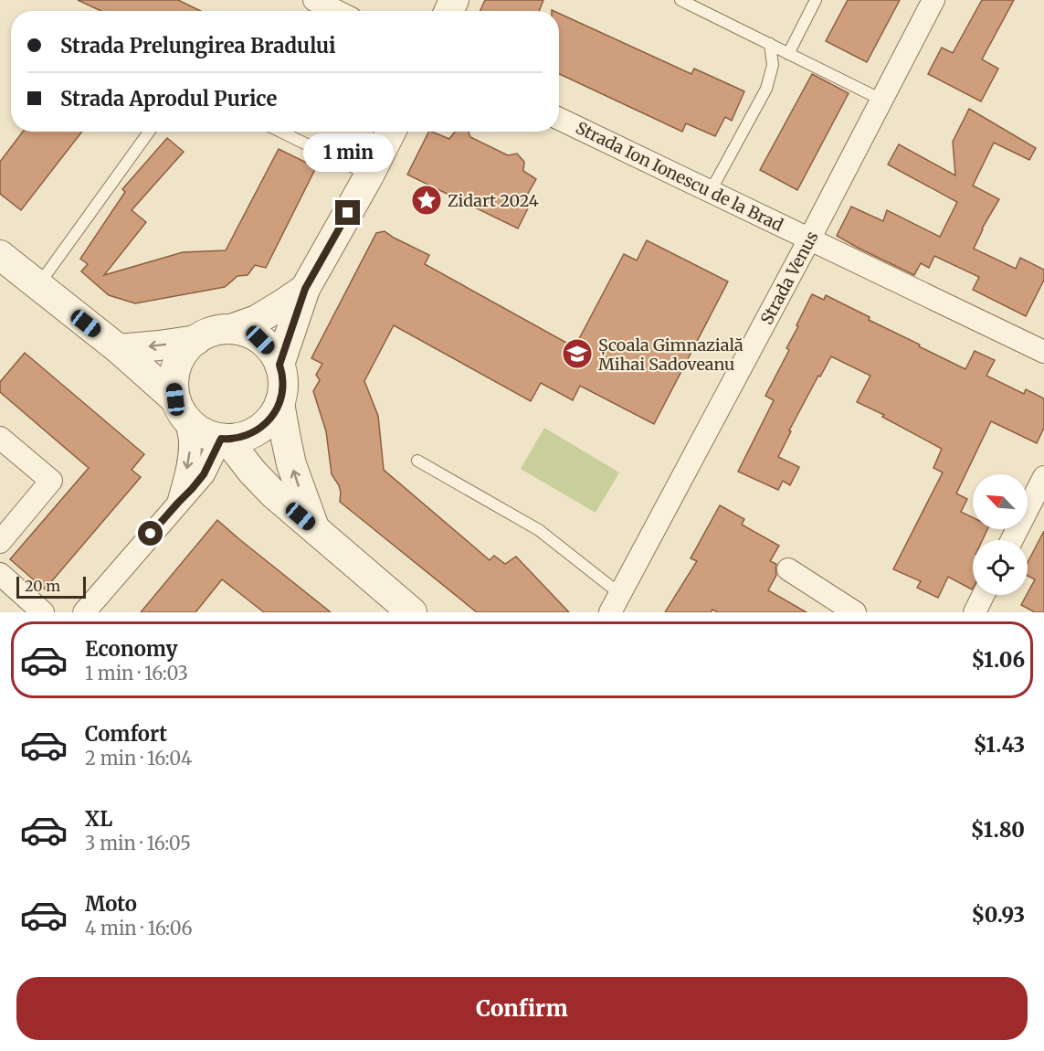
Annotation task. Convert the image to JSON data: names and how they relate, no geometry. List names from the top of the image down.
{
  "streets": {
    "street": ["Strada Ion Ionescu de la Brad", "Strada Venus"]
  },
  "crossings": [
    ["Strada Ion Ionescu de la Brad", "Strada Venus"]
  ],
  "places": {
    "place": ["Zidart 2024"],
    "school or university": ["Școala Gimnazială Mihai Sadoveanu"]
  },
  "scale_bar": "20 m",
  "north": "top left",
  "page": {
    "banner": ["Strada Prelungirea Bradului", "Strada Aprodul Purice"],
    "bubble": "1 min",
    "scale": "20 m",
    "list": [
      {
        "name": "Economy",
        "note": "1 min · 16:03",
        "value": "$1.06"
      },
      {
        "name": "Comfort",
        "note": "2 min · 16:04",
        "value": "$1.43"
      },
      {
        "name": "XL",
        "note": "3 min · 16:05",
        "value": "$1.80"
      },
      {
        "name": "Moto",
        "note": "4 min · 16:06",
        "value": "$0.93"
      }
    ],
    "buttons": "Confirm"
  }
}
